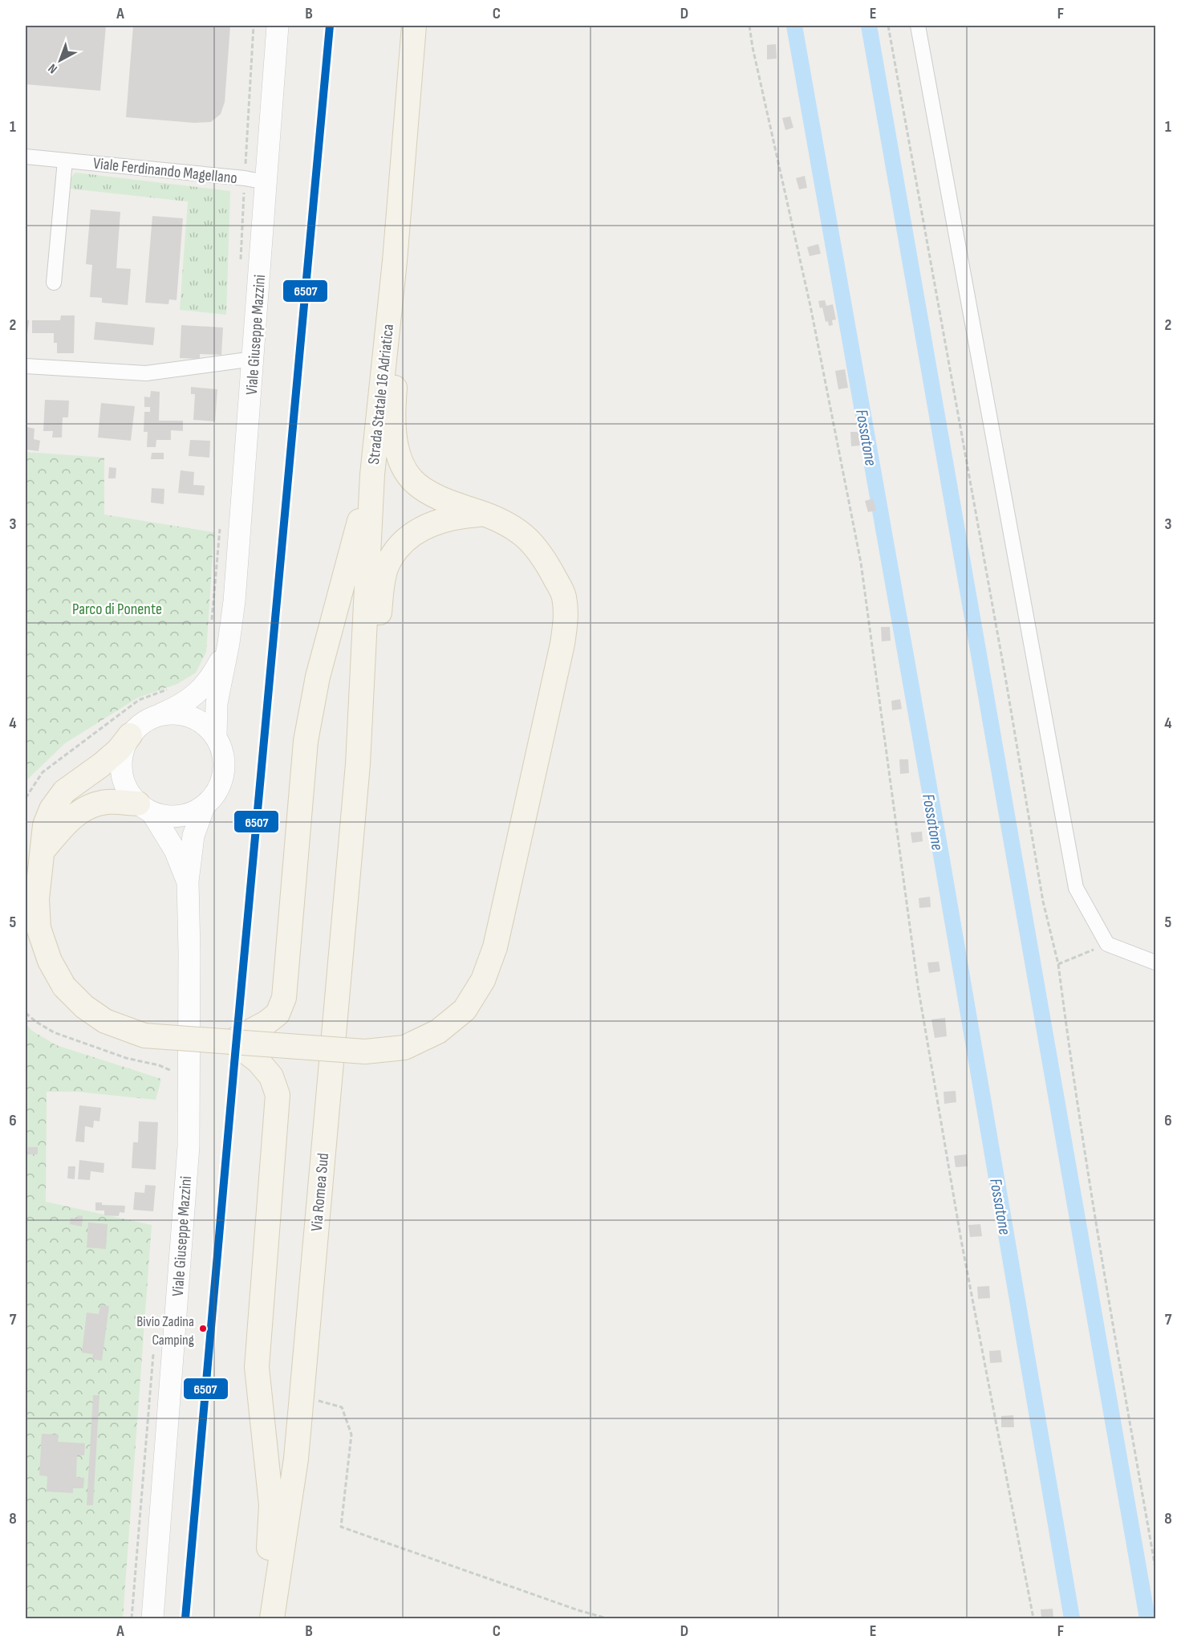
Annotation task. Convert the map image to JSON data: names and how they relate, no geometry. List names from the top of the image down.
{
  "streets": {
    "main road": ["Strada Statale 16 Adriatica", "Via Romea Sud"],
    "street": ["Viale Ferdinando Magellano", "Viale Giuseppe Mazzini"]
  },
  "crossings": [
    ["Viale Ferdinando Magellano", "Viale Giuseppe Mazzini"],
    ["Strada Statale 16 Adriatica", "Via Romea Sud"]
  ],
  "water": ["Fossatone"],
  "parks": ["Parco di Ponente"],
  "places": ["Bivio Zadina Camping"],
  "lines": ["transit line 6507"],
  "north": "bottom left",
  "grid": {
    "columns": [
      "A",
      "B",
      "C",
      "D",
      "E",
      "F"
    ],
    "rows": [
      "1",
      "2",
      "3",
      "4",
      "5",
      "6",
      "7",
      "8"
    ]
  }
}
